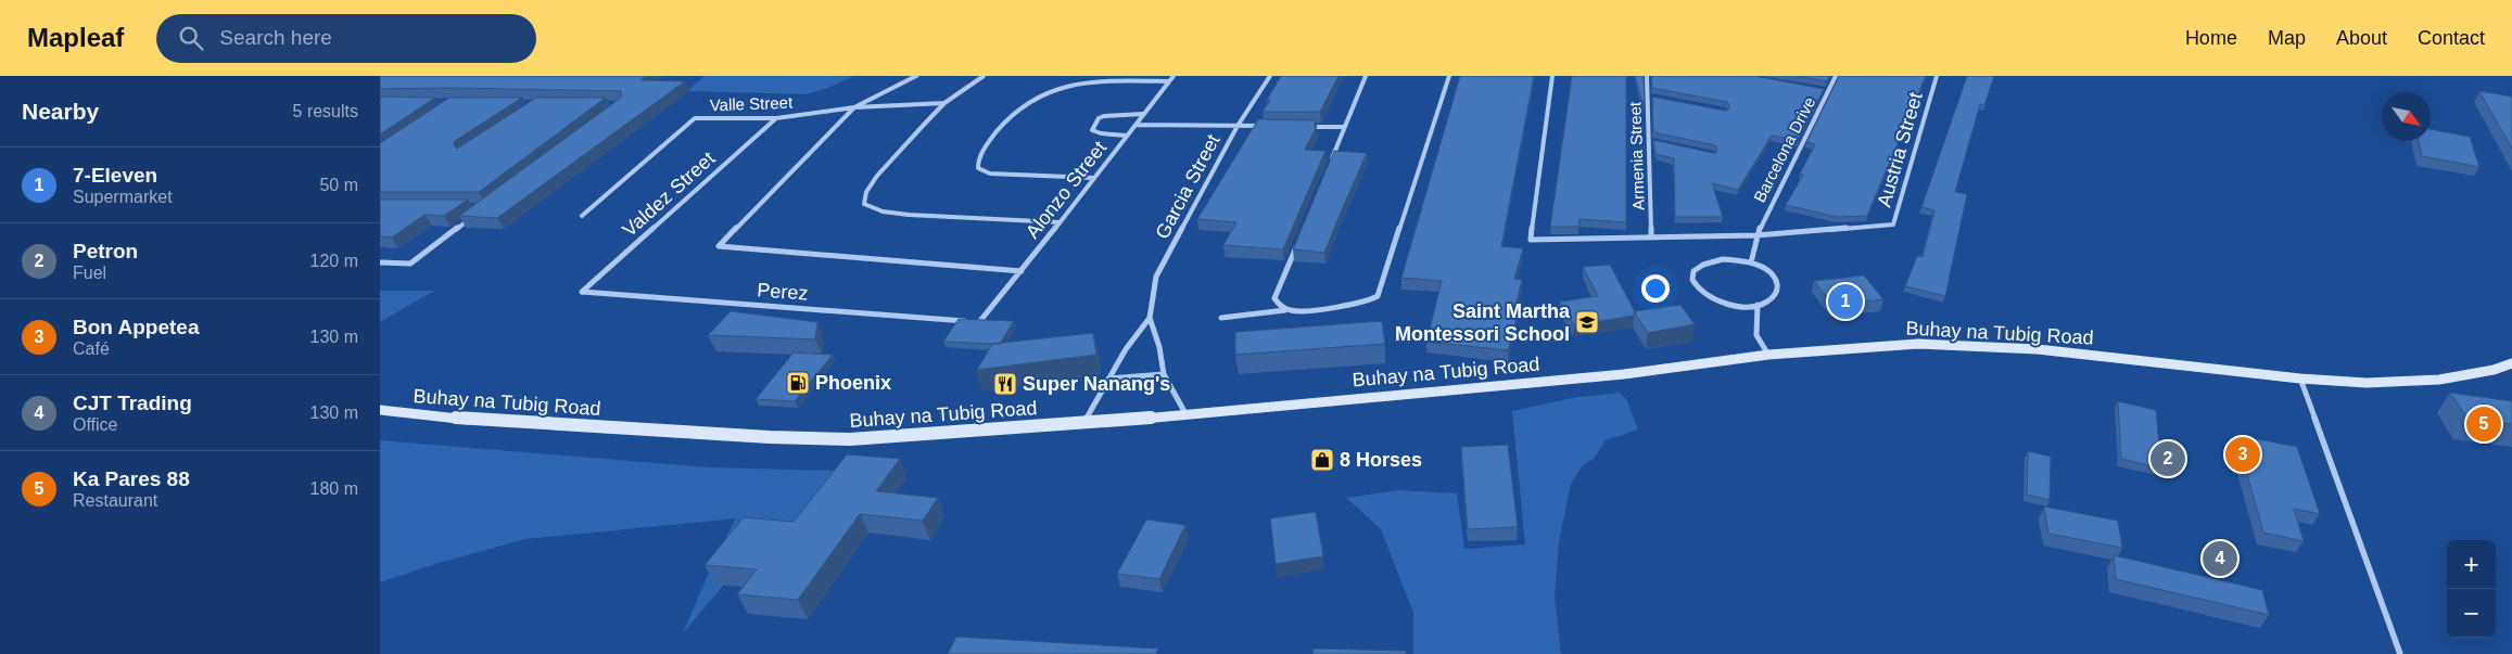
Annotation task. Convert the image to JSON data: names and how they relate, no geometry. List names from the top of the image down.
{
  "streets": {
    "main road": ["Buhay na Tubig Road"],
    "street": [
      "Valle Street",
      "Barcelona Drive",
      "Austria Street",
      "Armenia Street",
      "Garcia Street",
      "Alonzo Street",
      "Valdez Street",
      "Perez"
    ]
  },
  "crossings": [
    ["Valle Street", "Valdez Street"],
    ["Barcelona Drive", "Austria Street"],
    ["Garcia Street", "Buhay na Tubig Road"],
    ["Alonzo Street", "Perez"],
    ["Valdez Street", "Perez"]
  ],
  "places": {
    "school or university": ["Saint Martha Montessori School"],
    "fuel station": ["Phoenix"],
    "restaurant": ["Super Nanang's"],
    "shop": ["8 Horses"]
  },
  "north": "bottom right",
  "page": {
    "header": "Mapleaf",
    "search": "Search here",
    "nav": [
      "Home",
      "Map",
      "About",
      "Contact"
    ],
    "heading": ["Nearby", "5 results"],
    "list": [
      {
        "mark": "1",
        "name": "7-Eleven",
        "note": "Supermarket",
        "value": "50 m"
      },
      {
        "mark": "2",
        "name": "Petron",
        "note": "Fuel",
        "value": "120 m"
      },
      {
        "mark": "3",
        "name": "Bon Appetea",
        "note": "Café",
        "value": "130 m"
      },
      {
        "mark": "4",
        "name": "CJT Trading",
        "note": "Office",
        "value": "130 m"
      },
      {
        "mark": "5",
        "name": "Ka Pares 88",
        "note": "Restaurant",
        "value": "180 m"
      }
    ],
    "pins": [
      "1",
      "5",
      "3",
      "2",
      "4"
    ],
    "map_buttons": ["+", "−"]
  }
}
